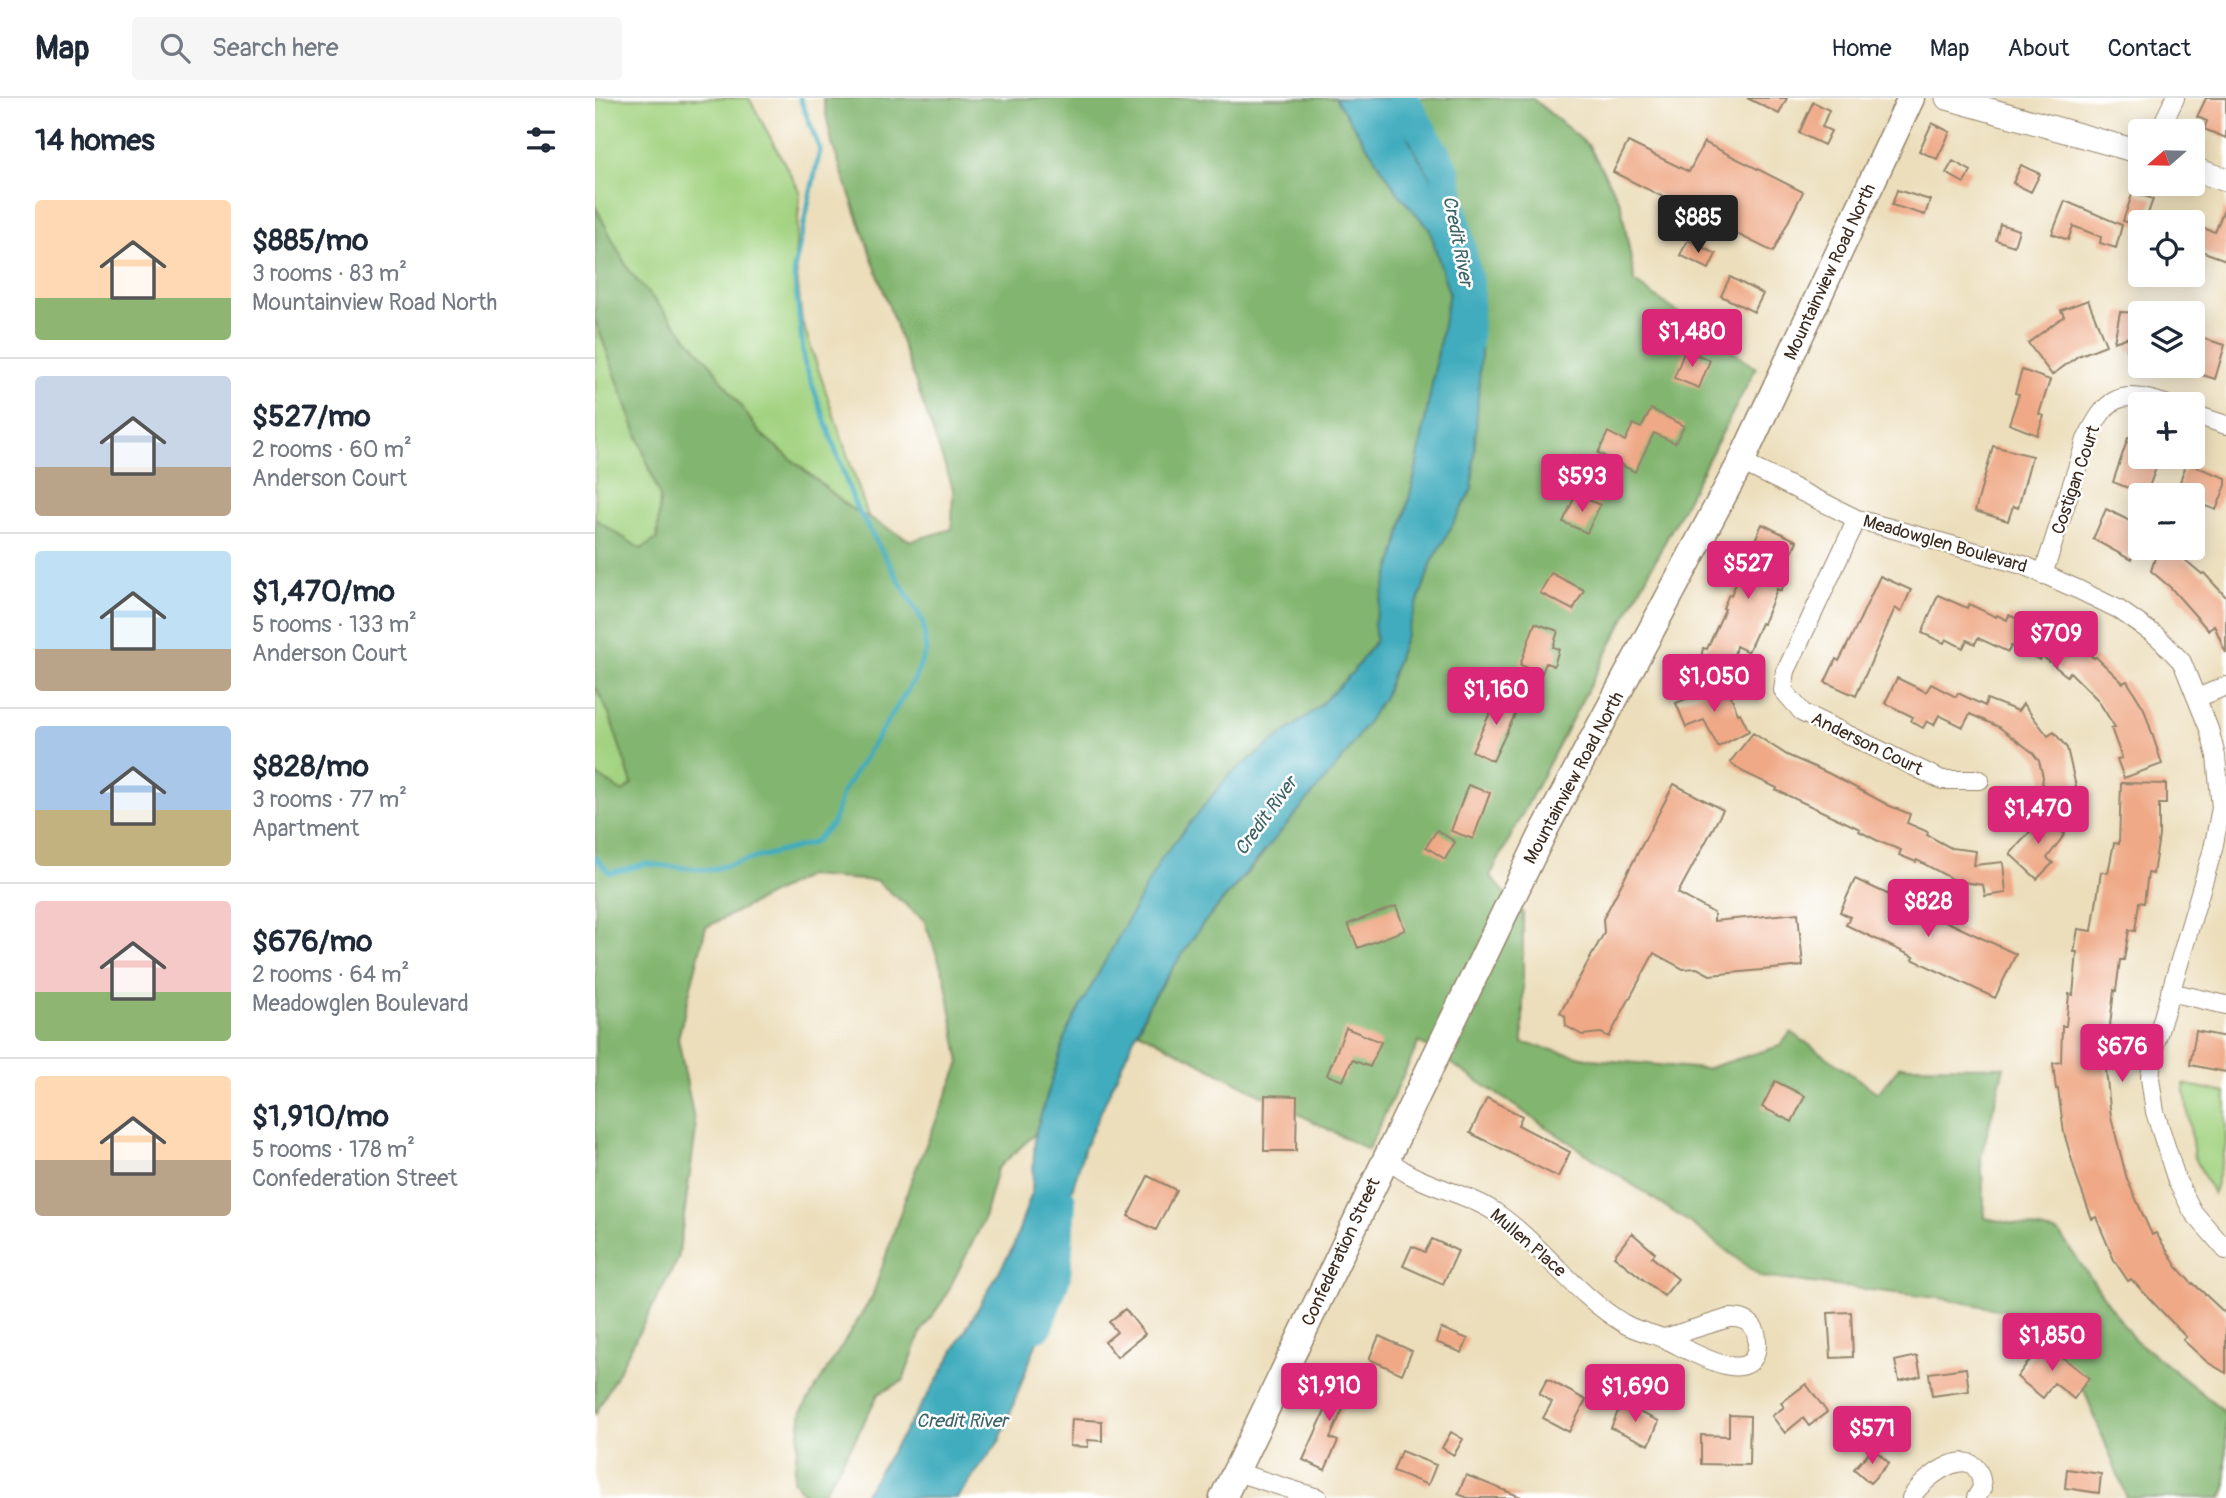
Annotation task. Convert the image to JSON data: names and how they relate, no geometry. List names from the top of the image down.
{
  "streets": {
    "main road": ["Mountainview Road North", "Confederation Street"],
    "street": [
      "Costigan Court",
      "Meadowglen Boulevard",
      "Anderson Court",
      "Mullen Place"
    ]
  },
  "crossings": [
    ["Mountainview Road North", "Meadowglen Boulevard"],
    ["Mountainview Road North", "Mullen Place"],
    ["Mountainview Road North", "Confederation Street"],
    ["Costigan Court", "Meadowglen Boulevard"],
    ["Meadowglen Boulevard", "Anderson Court"],
    ["Mullen Place", "Confederation Street"]
  ],
  "water": ["Credit River"],
  "north": "left",
  "page": {
    "header": "Map",
    "search": "Search here",
    "nav": [
      "Home",
      "Map",
      "About",
      "Contact"
    ],
    "heading": "14 homes",
    "map_buttons": ["+", "−"],
    "list": [
      {
        "name": "$885/mo",
        "note": "3 rooms · 83 m² · Mountainview Road North"
      },
      {
        "name": "$527/mo",
        "note": "2 rooms · 60 m² · Anderson Court"
      },
      {
        "name": "$1,470/mo",
        "note": "5 rooms · 133 m² · Anderson Court"
      },
      {
        "name": "$828/mo",
        "note": "3 rooms · 77 m² · Apartment"
      },
      {
        "name": "$676/mo",
        "note": "2 rooms · 64 m² · Meadowglen Boulevard"
      },
      {
        "name": "$1,910/mo",
        "note": "5 rooms · 178 m² · Confederation Street"
      }
    ],
    "price": [
      "$885",
      "$1,480",
      "$593",
      "$527",
      "$709",
      "$1,050",
      "$1,160",
      "$1,470",
      "$828",
      "$676",
      "$1,850",
      "$1,910",
      "$1,690",
      "$571"
    ]
  }
}
